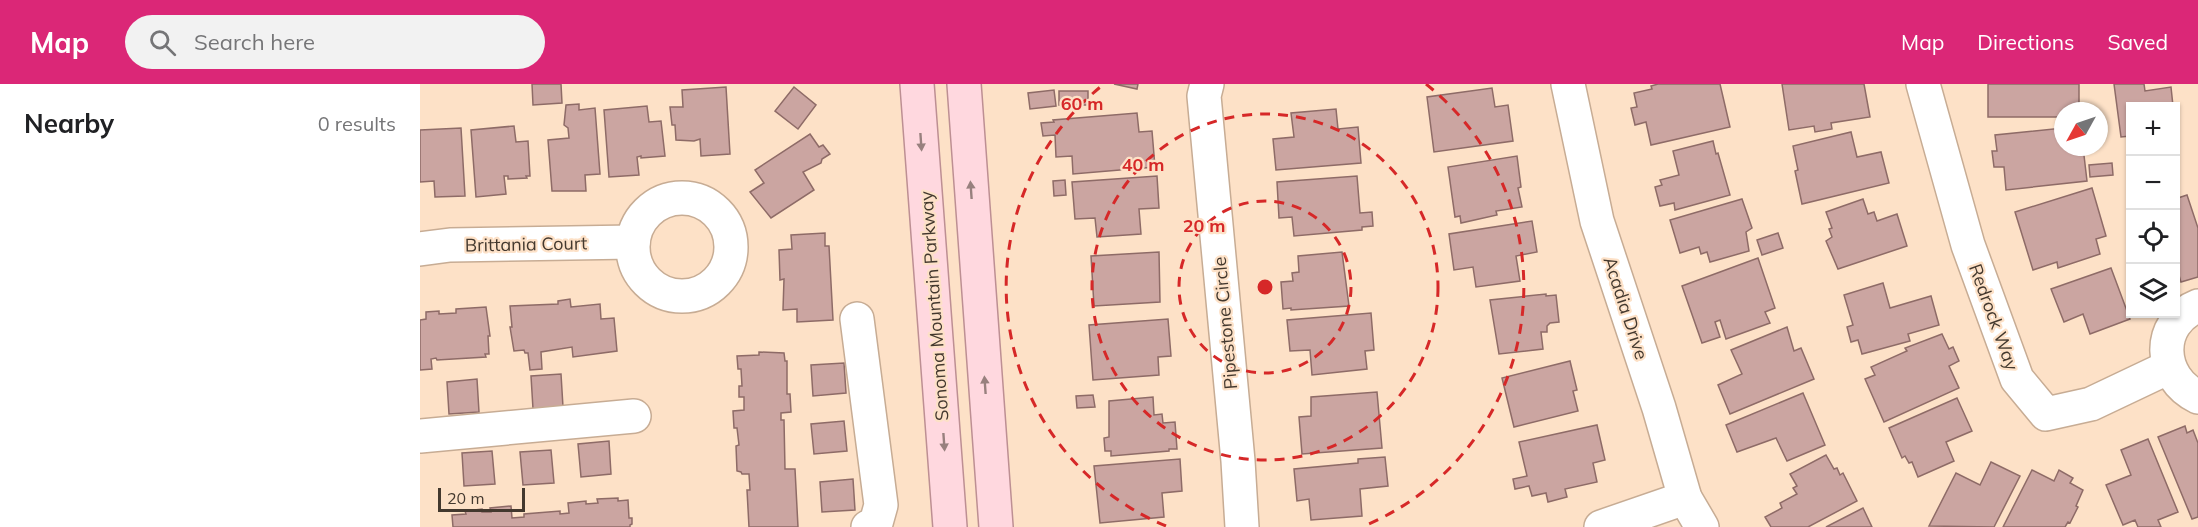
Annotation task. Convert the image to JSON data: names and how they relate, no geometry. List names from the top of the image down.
{
  "streets": {
    "main road": ["Sonoma Mountain Parkway"],
    "street": [
      "Brittania Court",
      "Acadia Drive",
      "Redrock Way",
      "Pipestone Circle"
    ]
  },
  "scale_bar": "20 m",
  "north": "bottom left",
  "page": {
    "header": "Map",
    "search": "Search here",
    "nav": ["Map", "Directions", "Saved"],
    "heading": ["Nearby", "0 results"],
    "map_buttons": ["+", "−"],
    "scale": "20 m"
  },
  "rings": ["60 m", "40 m", "20 m"]
}
